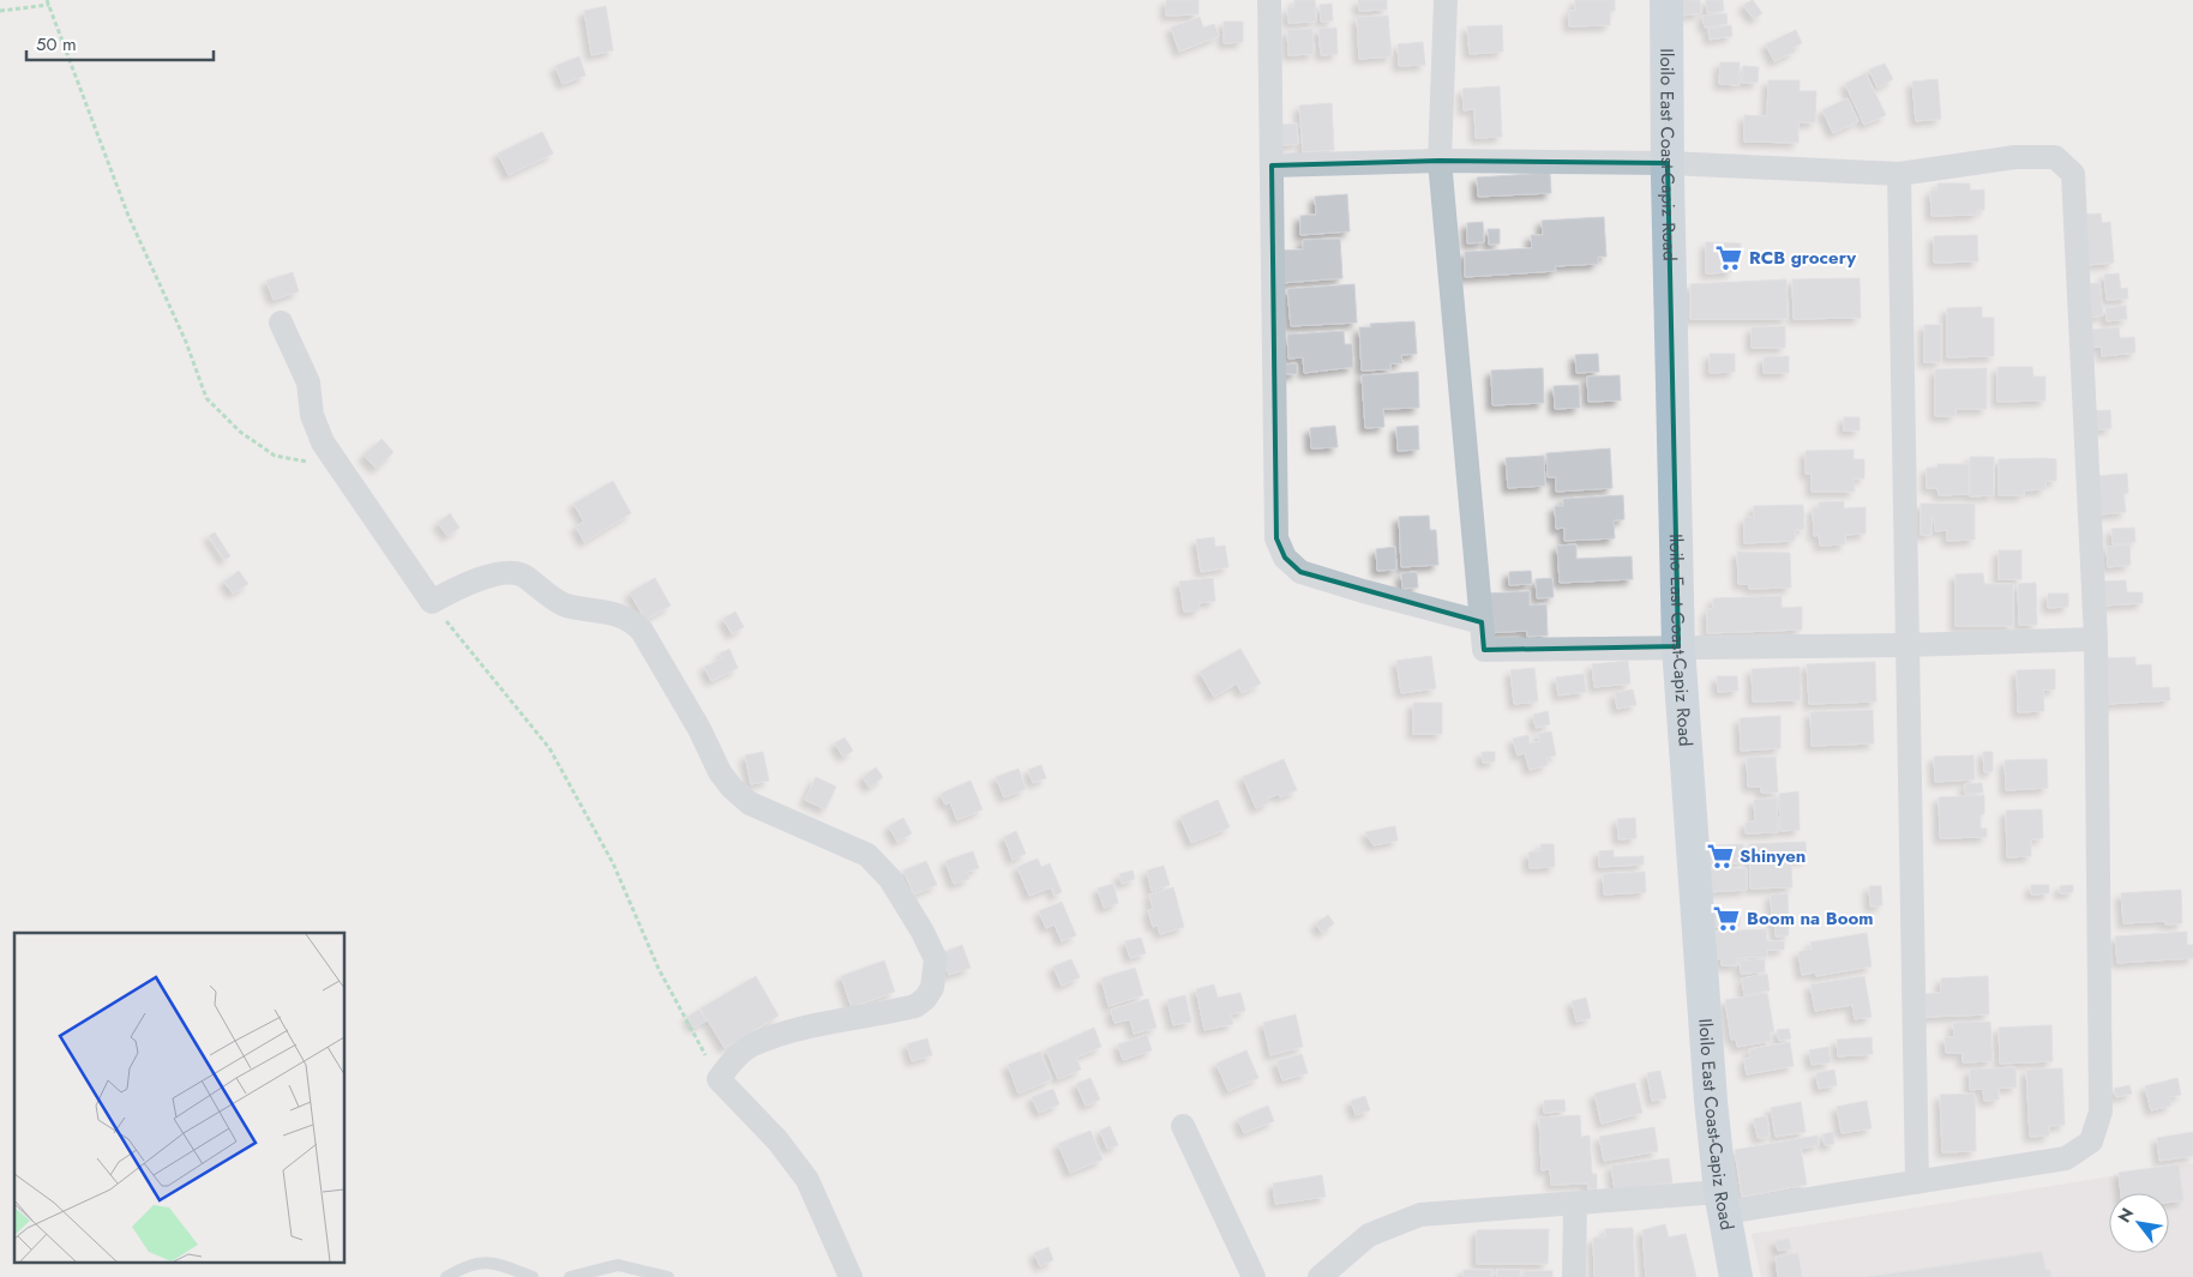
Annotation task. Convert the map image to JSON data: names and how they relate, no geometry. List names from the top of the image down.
{
  "streets": {
    "main road": ["Iloilo East Coast-Capiz Road"]
  },
  "places": {
    "supermarket": ["RCB grocery", "Shinyen", "Boom na Boom"]
  },
  "scale_bar": "50 m",
  "north": "top left"
}
